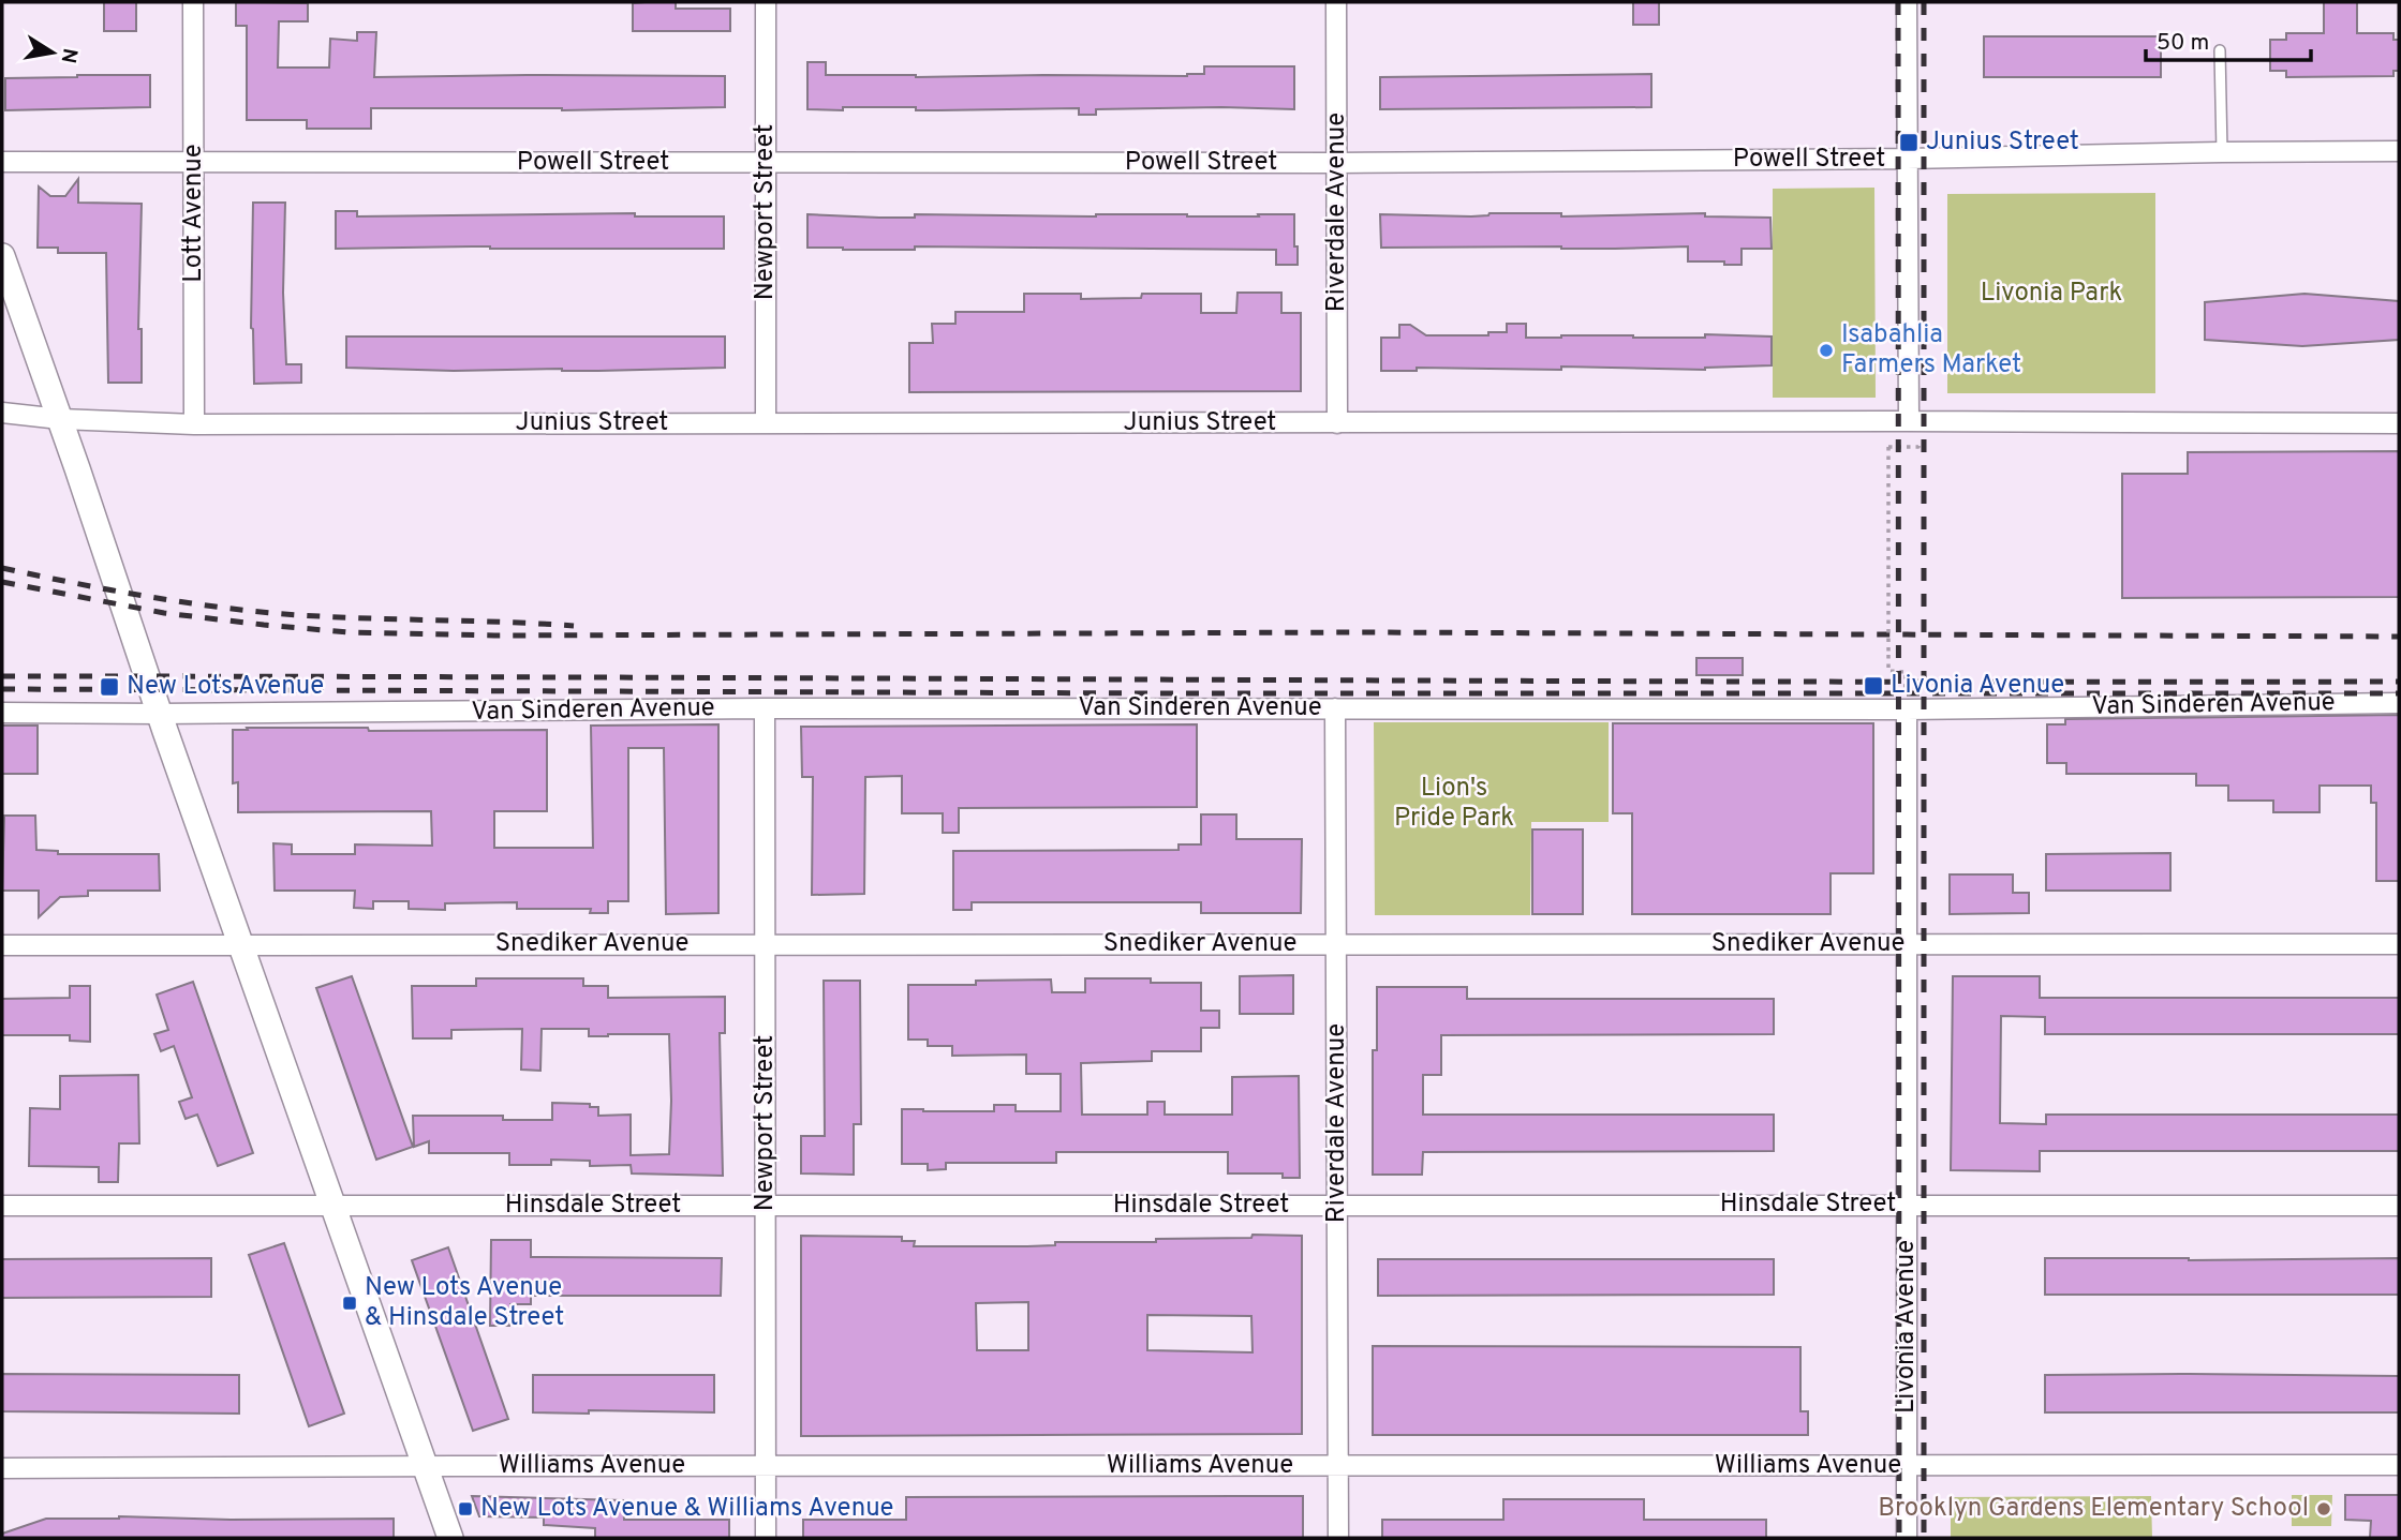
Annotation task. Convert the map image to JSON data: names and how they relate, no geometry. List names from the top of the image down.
{
  "streets": {
    "street": [
      "Powell Street",
      "Newport Street",
      "Riverdale Avenue",
      "Lott Avenue",
      "Junius Street",
      "Van Sinderen Avenue",
      "Snediker Avenue",
      "Hinsdale Street",
      "Livonia Avenue",
      "Williams Avenue"
    ]
  },
  "crossings": [
    ["Powell Street", "Newport Street"],
    ["Powell Street", "Riverdale Avenue"],
    ["Powell Street", "Lott Avenue"],
    ["Newport Street", "Junius Street"],
    ["Newport Street", "Van Sinderen Avenue"],
    ["Newport Street", "Snediker Avenue"],
    ["Newport Street", "Hinsdale Street"],
    ["Newport Street", "Williams Avenue"],
    ["Riverdale Avenue", "Junius Street"],
    ["Riverdale Avenue", "Van Sinderen Avenue"],
    ["Riverdale Avenue", "Snediker Avenue"],
    ["Riverdale Avenue", "Hinsdale Street"],
    ["Riverdale Avenue", "Williams Avenue"],
    ["Lott Avenue", "Junius Street"],
    ["Van Sinderen Avenue", "Livonia Avenue"],
    ["Snediker Avenue", "Livonia Avenue"],
    ["Hinsdale Street", "Livonia Avenue"],
    ["Livonia Avenue", "Williams Avenue"]
  ],
  "parks": ["Livonia Park", "Lion's Pride Park"],
  "places": {
    "transit": [
      "Junius Street",
      "Livonia Avenue",
      "New Lots Avenue",
      "New Lots Avenue & Hinsdale Street",
      "New Lots Avenue & Williams Avenue"
    ],
    "other": ["Isabahlia Farmers Market", "Brooklyn Gardens Elementary School"]
  },
  "scale_bar": "50 m",
  "north": "right"
}
